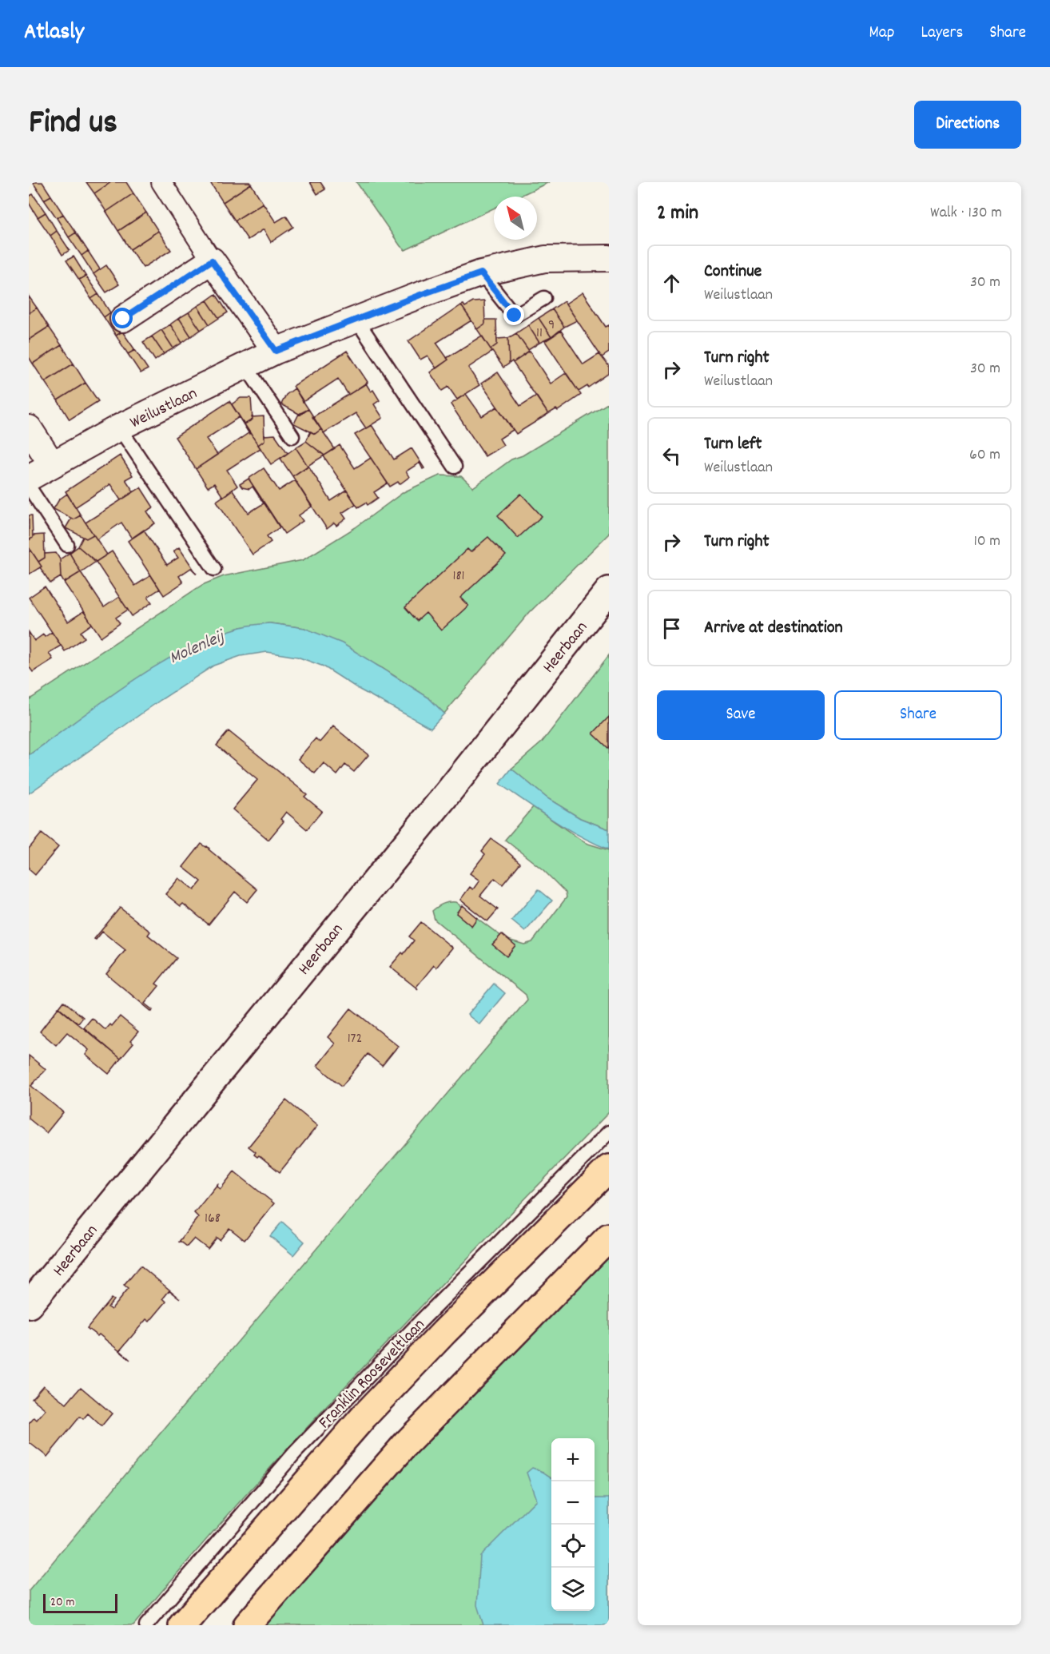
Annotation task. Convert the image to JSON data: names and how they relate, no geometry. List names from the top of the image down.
{
  "streets": {
    "main road": ["Franklin Rooseveltlaan"],
    "street": ["Weilustlaan", "Heerbaan"]
  },
  "water": ["Molenleij"],
  "house_numbers": [
    "9",
    "11",
    "181",
    "172",
    "168"
  ],
  "scale_bar": "20 m",
  "north": "top left",
  "page": {
    "header": "Atlasly",
    "nav": ["Map", "Layers", "Share"],
    "title": "Find us",
    "buttons": [
      "Directions",
      ["Save", "Share"]
    ],
    "heading": ["2 min", "Walk · 130 m"],
    "list": [
      ["Continue", "Weilustlaan", "30 m"],
      ["Turn right", "Weilustlaan", "30 m"],
      ["Turn left", "Weilustlaan", "60 m"],
      ["Turn right", "10 m"],
      "Arrive at destination"
    ],
    "map_buttons": ["+", "−"],
    "scale": "20 m"
  }
}
